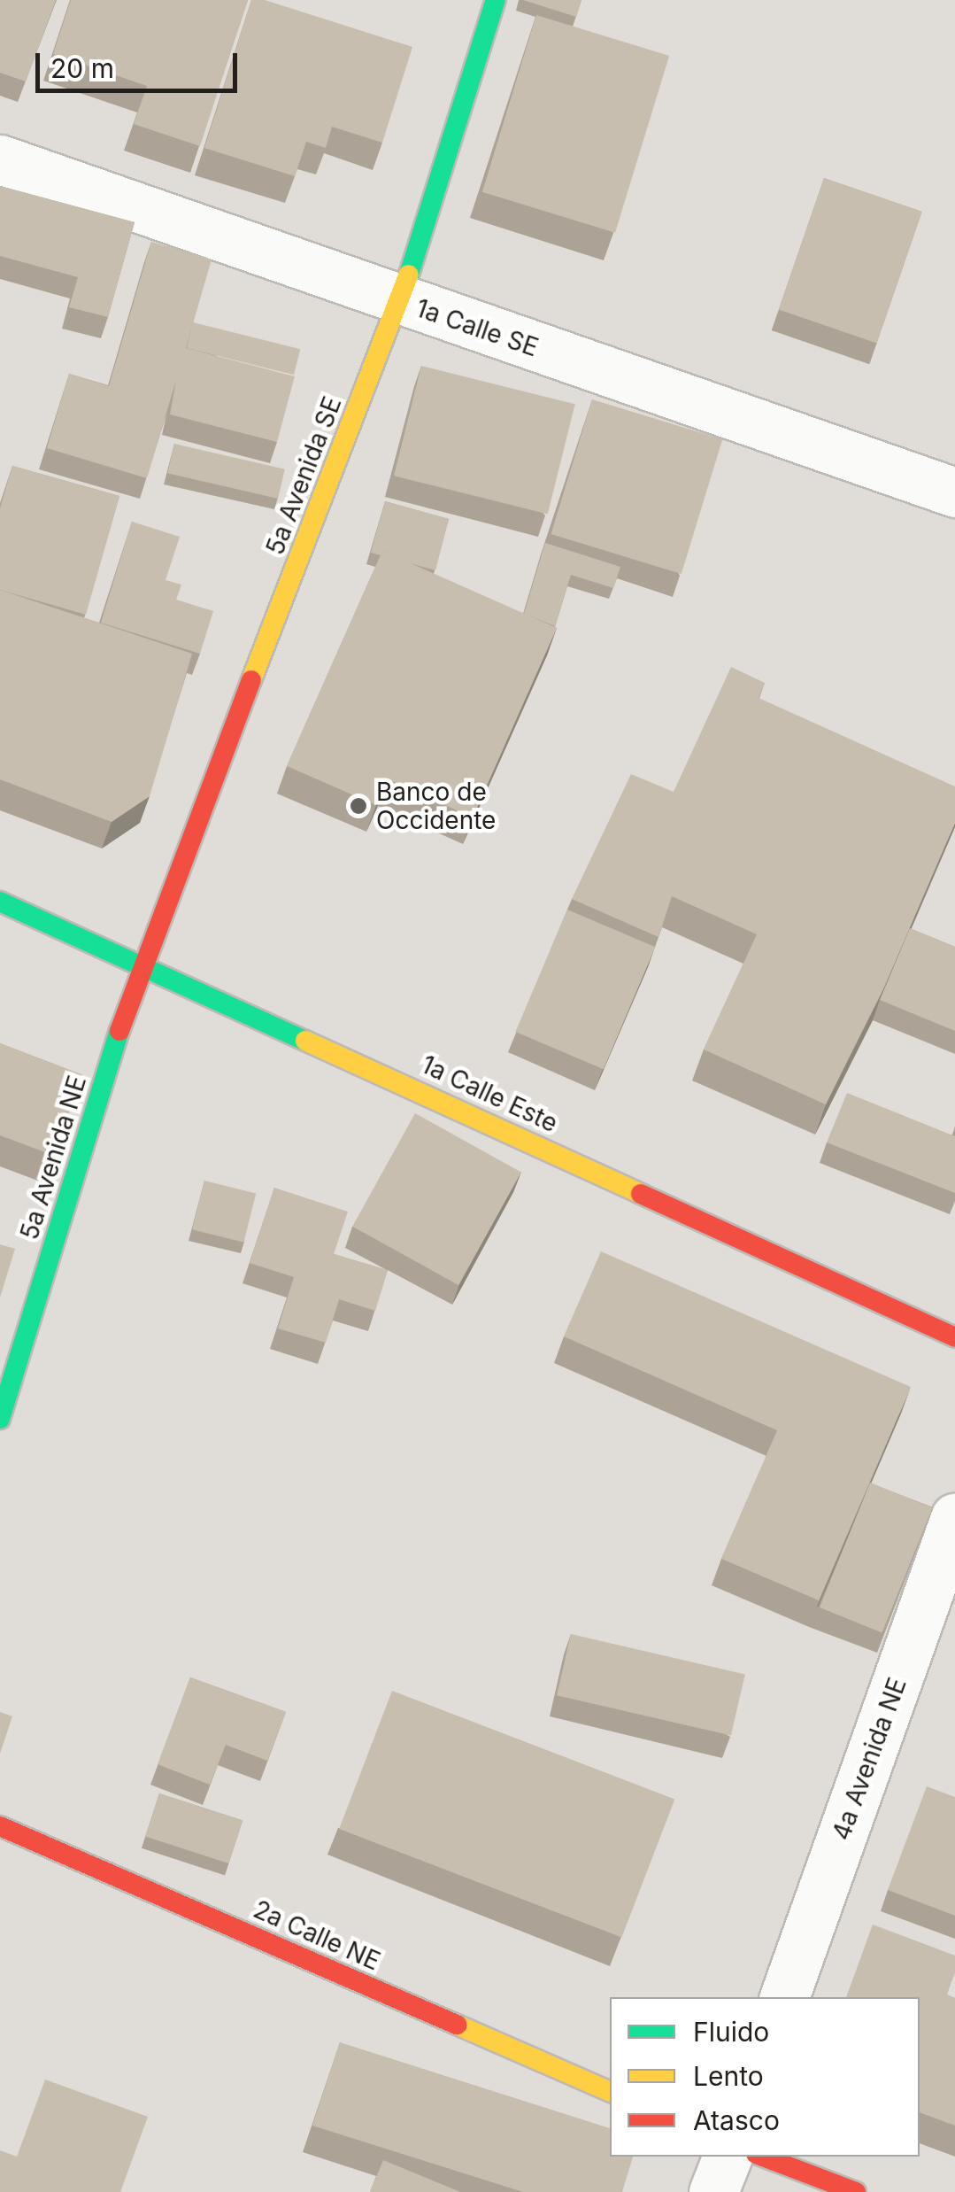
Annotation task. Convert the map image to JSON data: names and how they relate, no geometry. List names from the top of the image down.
{
  "streets": {
    "main road": [
      "5a Avenida SE",
      "1a Calle Este",
      "5a Avenida NE",
      "2a Calle NE"
    ],
    "street": ["1a Calle SE", "4a Avenida NE"]
  },
  "crossings": [
    ["1a Calle SE", "5a Avenida SE"],
    ["5a Avenida SE", "1a Calle Este"],
    ["5a Avenida SE", "5a Avenida NE"],
    ["1a Calle Este", "5a Avenida NE"]
  ],
  "places": ["Banco de Occidente"],
  "legend": ["Fluido", "Lento", "Atasco"],
  "scale_bar": "20 m"
}
